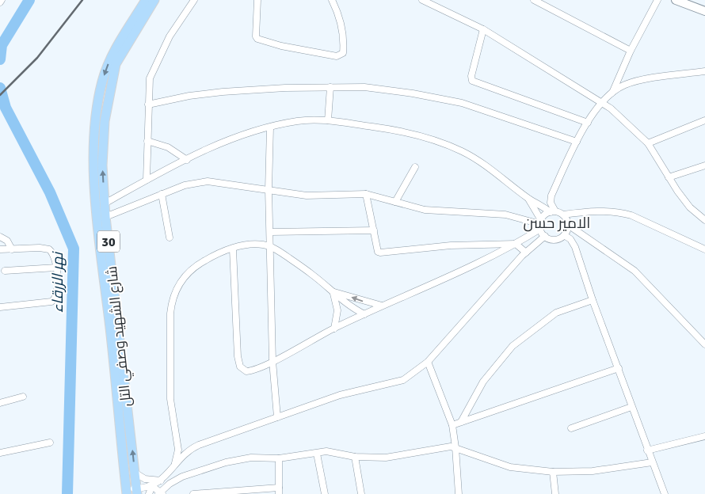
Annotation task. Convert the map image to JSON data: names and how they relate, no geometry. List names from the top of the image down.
{
  "streets": {
    "main road": ["30", "شارع الشهيد وصفي التل"]
  },
  "districts": ["الامير حسن"],
  "water": ["نهر الزرقاء"]
}
